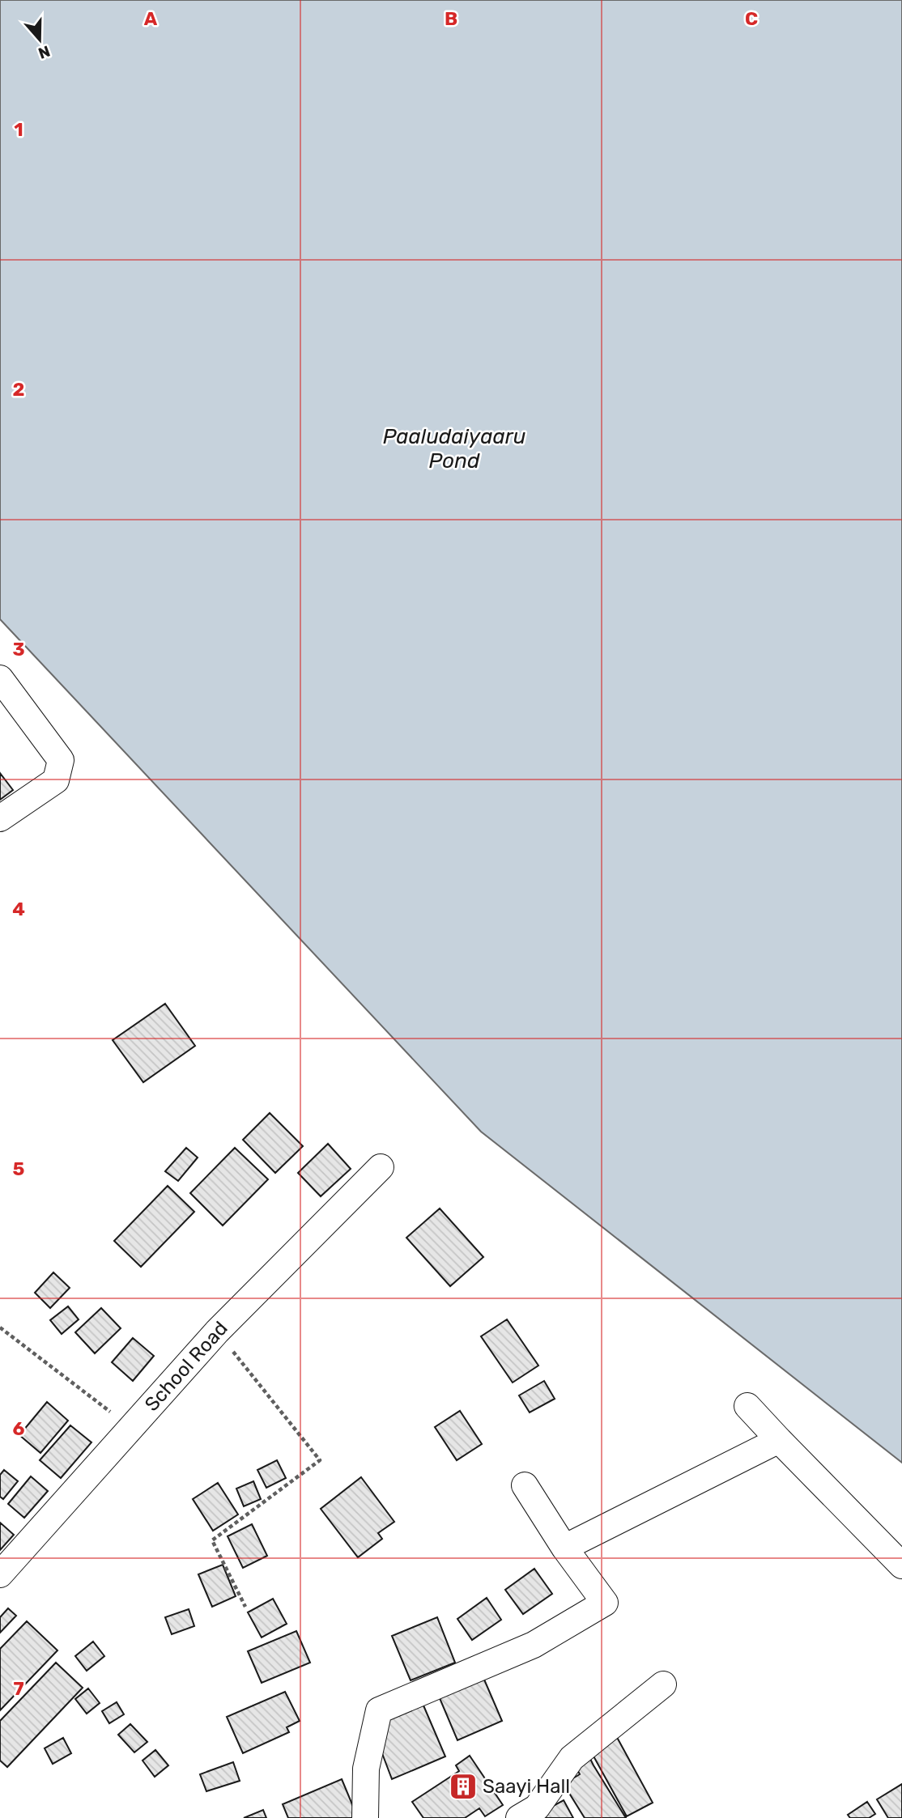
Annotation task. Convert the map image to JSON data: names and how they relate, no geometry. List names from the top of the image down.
{
  "streets": {
    "street": ["School Road"]
  },
  "water": ["Paaludaiyaaru Pond"],
  "places": {
    "building": ["Saayi Hall"]
  },
  "north": "bottom",
  "grid": {
    "columns": ["A", "B", "C"],
    "rows": [
      "1",
      "2",
      "3",
      "4",
      "5",
      "6",
      "7"
    ]
  }
}
